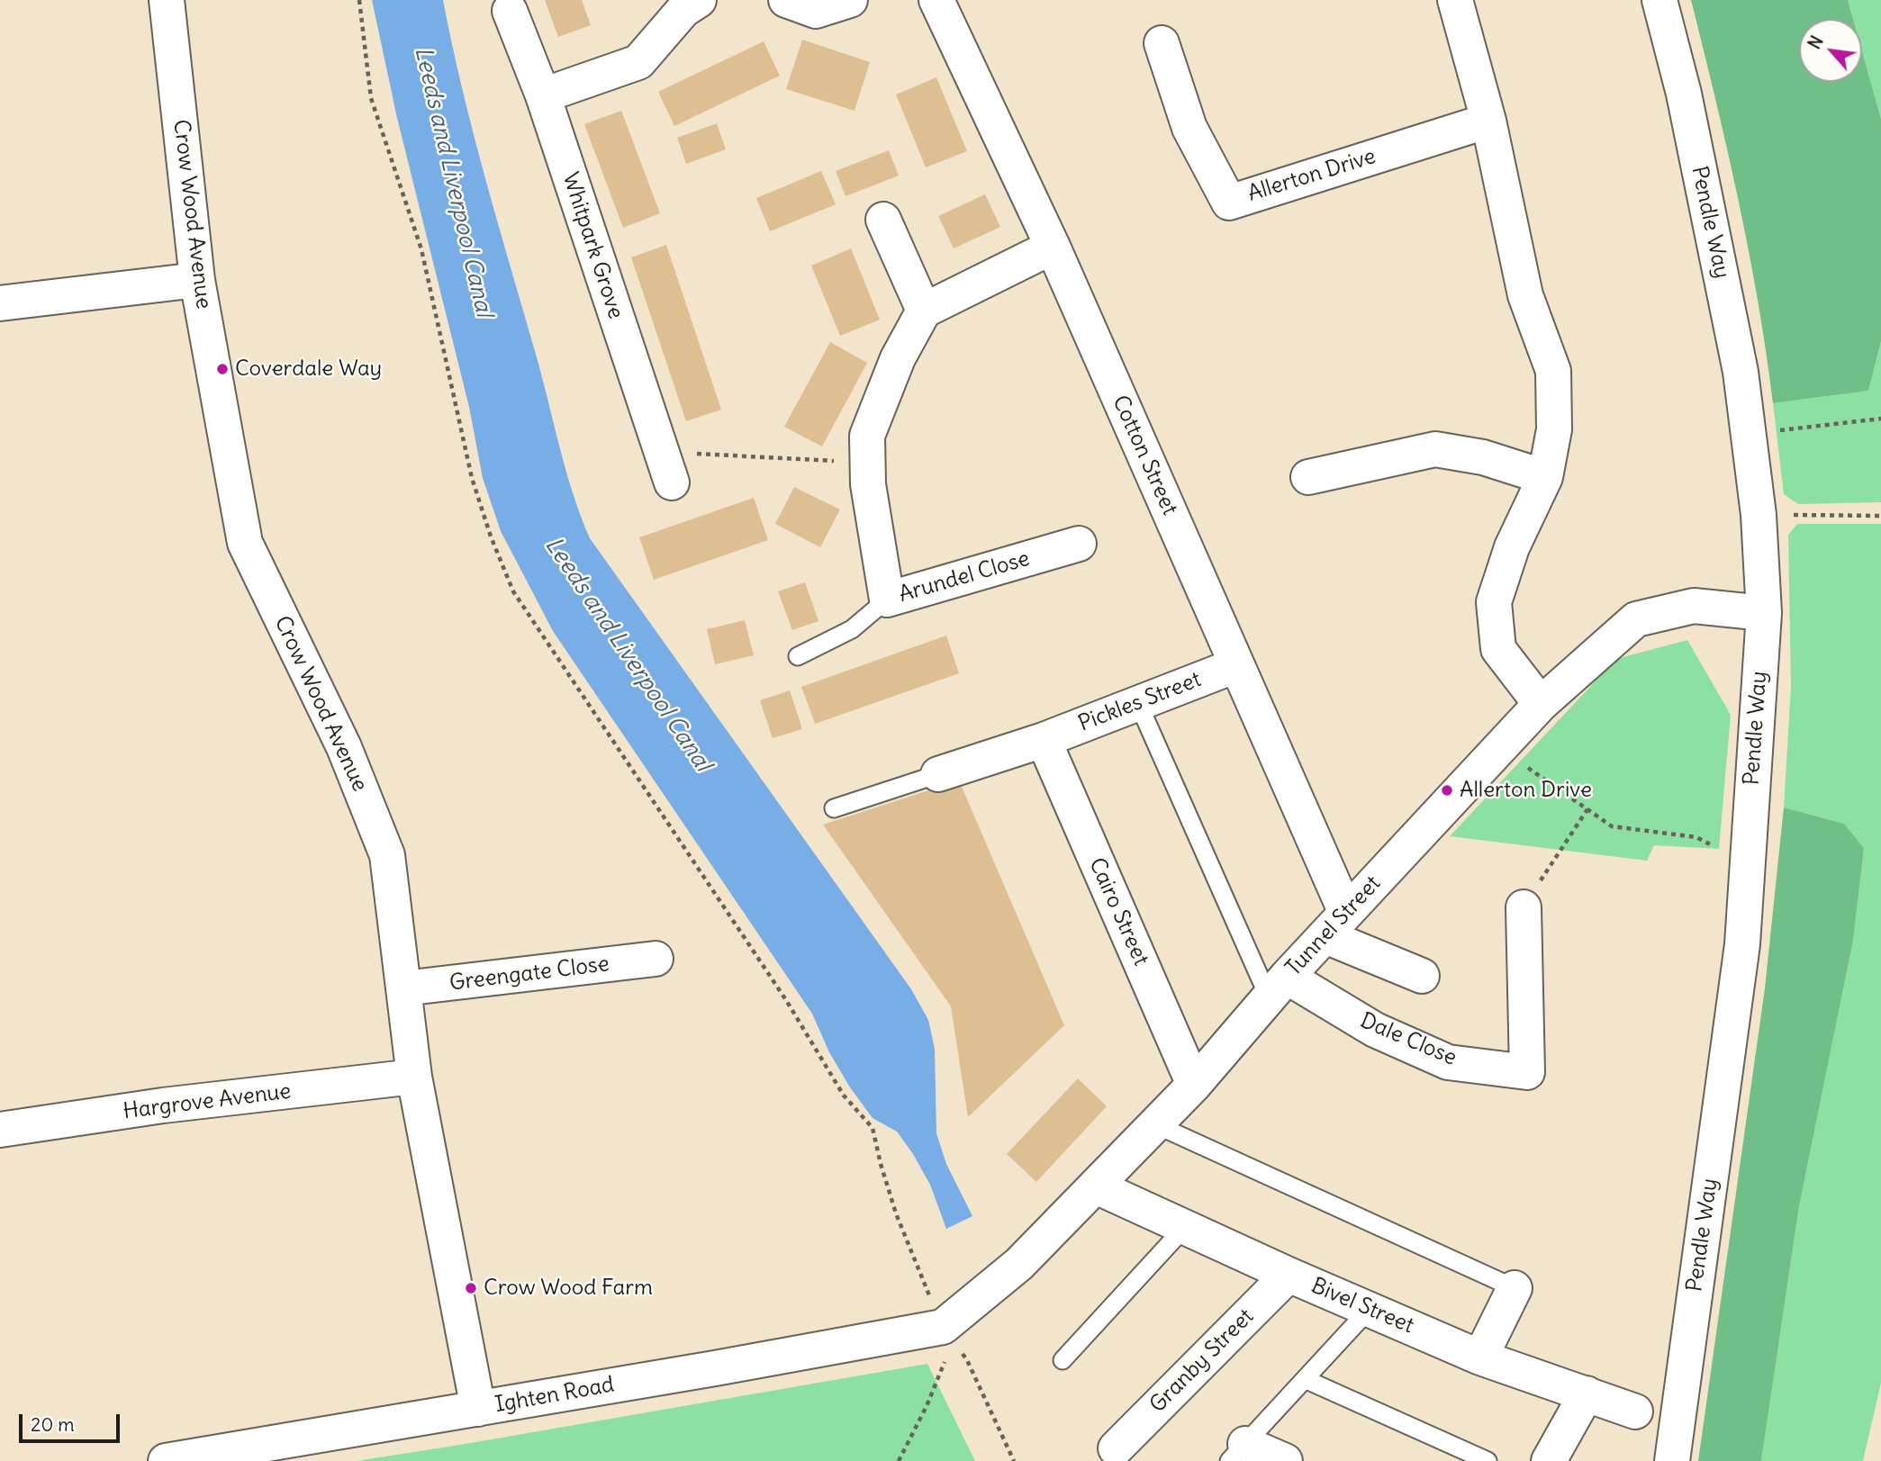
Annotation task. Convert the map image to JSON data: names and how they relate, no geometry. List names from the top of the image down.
{
  "streets": {
    "street": [
      "Allerton Drive",
      "Crow Wood Avenue",
      "Pendle Way",
      "Whitpark Grove",
      "Cotton Street",
      "Arundel Close",
      "Pickles Street",
      "Cairo Street",
      "Tunnel Street",
      "Greengate Close",
      "Dale Close",
      "Hargrove Avenue",
      "Bivel Street",
      "Granby Street",
      "Ighten Road"
    ]
  },
  "crossings": [
    ["Crow Wood Avenue", "Greengate Close"],
    ["Crow Wood Avenue", "Hargrove Avenue"],
    ["Crow Wood Avenue", "Ighten Road"],
    ["Pendle Way", "Tunnel Street"],
    ["Cotton Street", "Pickles Street"],
    ["Cotton Street", "Tunnel Street"],
    ["Pickles Street", "Cairo Street"],
    ["Cairo Street", "Tunnel Street"],
    ["Tunnel Street", "Dale Close"],
    ["Tunnel Street", "Bivel Street"],
    ["Tunnel Street", "Ighten Road"],
    ["Bivel Street", "Granby Street"]
  ],
  "water": ["Leeds and Liverpool Canal"],
  "places": ["Coverdale Way", "Allerton Drive", "Crow Wood Farm"],
  "scale_bar": "20 m",
  "north": "top left"
}
